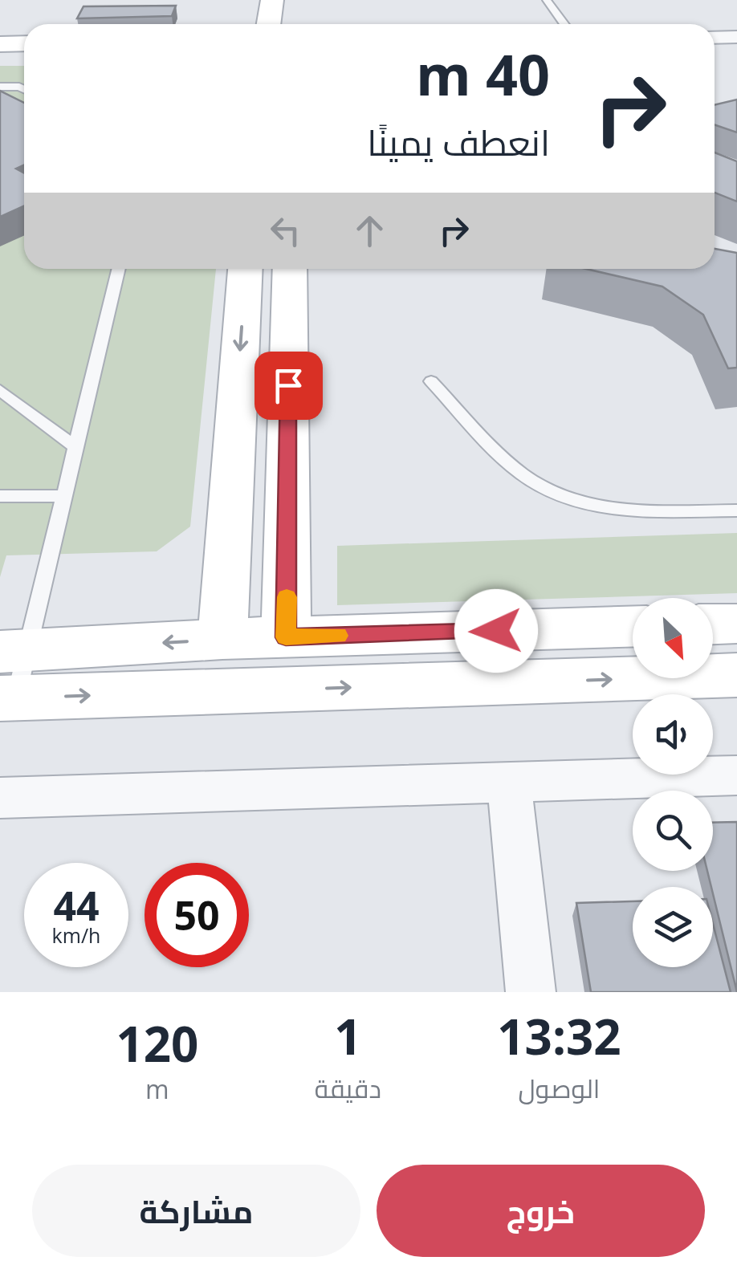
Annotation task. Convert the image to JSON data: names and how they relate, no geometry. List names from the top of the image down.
{
  "north": "bottom right",
  "page": {
    "turn": ["40 m", "انعطف يمينًا"],
    "speed": "44 km/h",
    "limit": "50",
    "eta": [
      "13:32",
      "الوصول",
      "1",
      "دقيقة",
      "120",
      "m"
    ],
    "buttons": ["خروج", "مشاركة"]
  }
}
